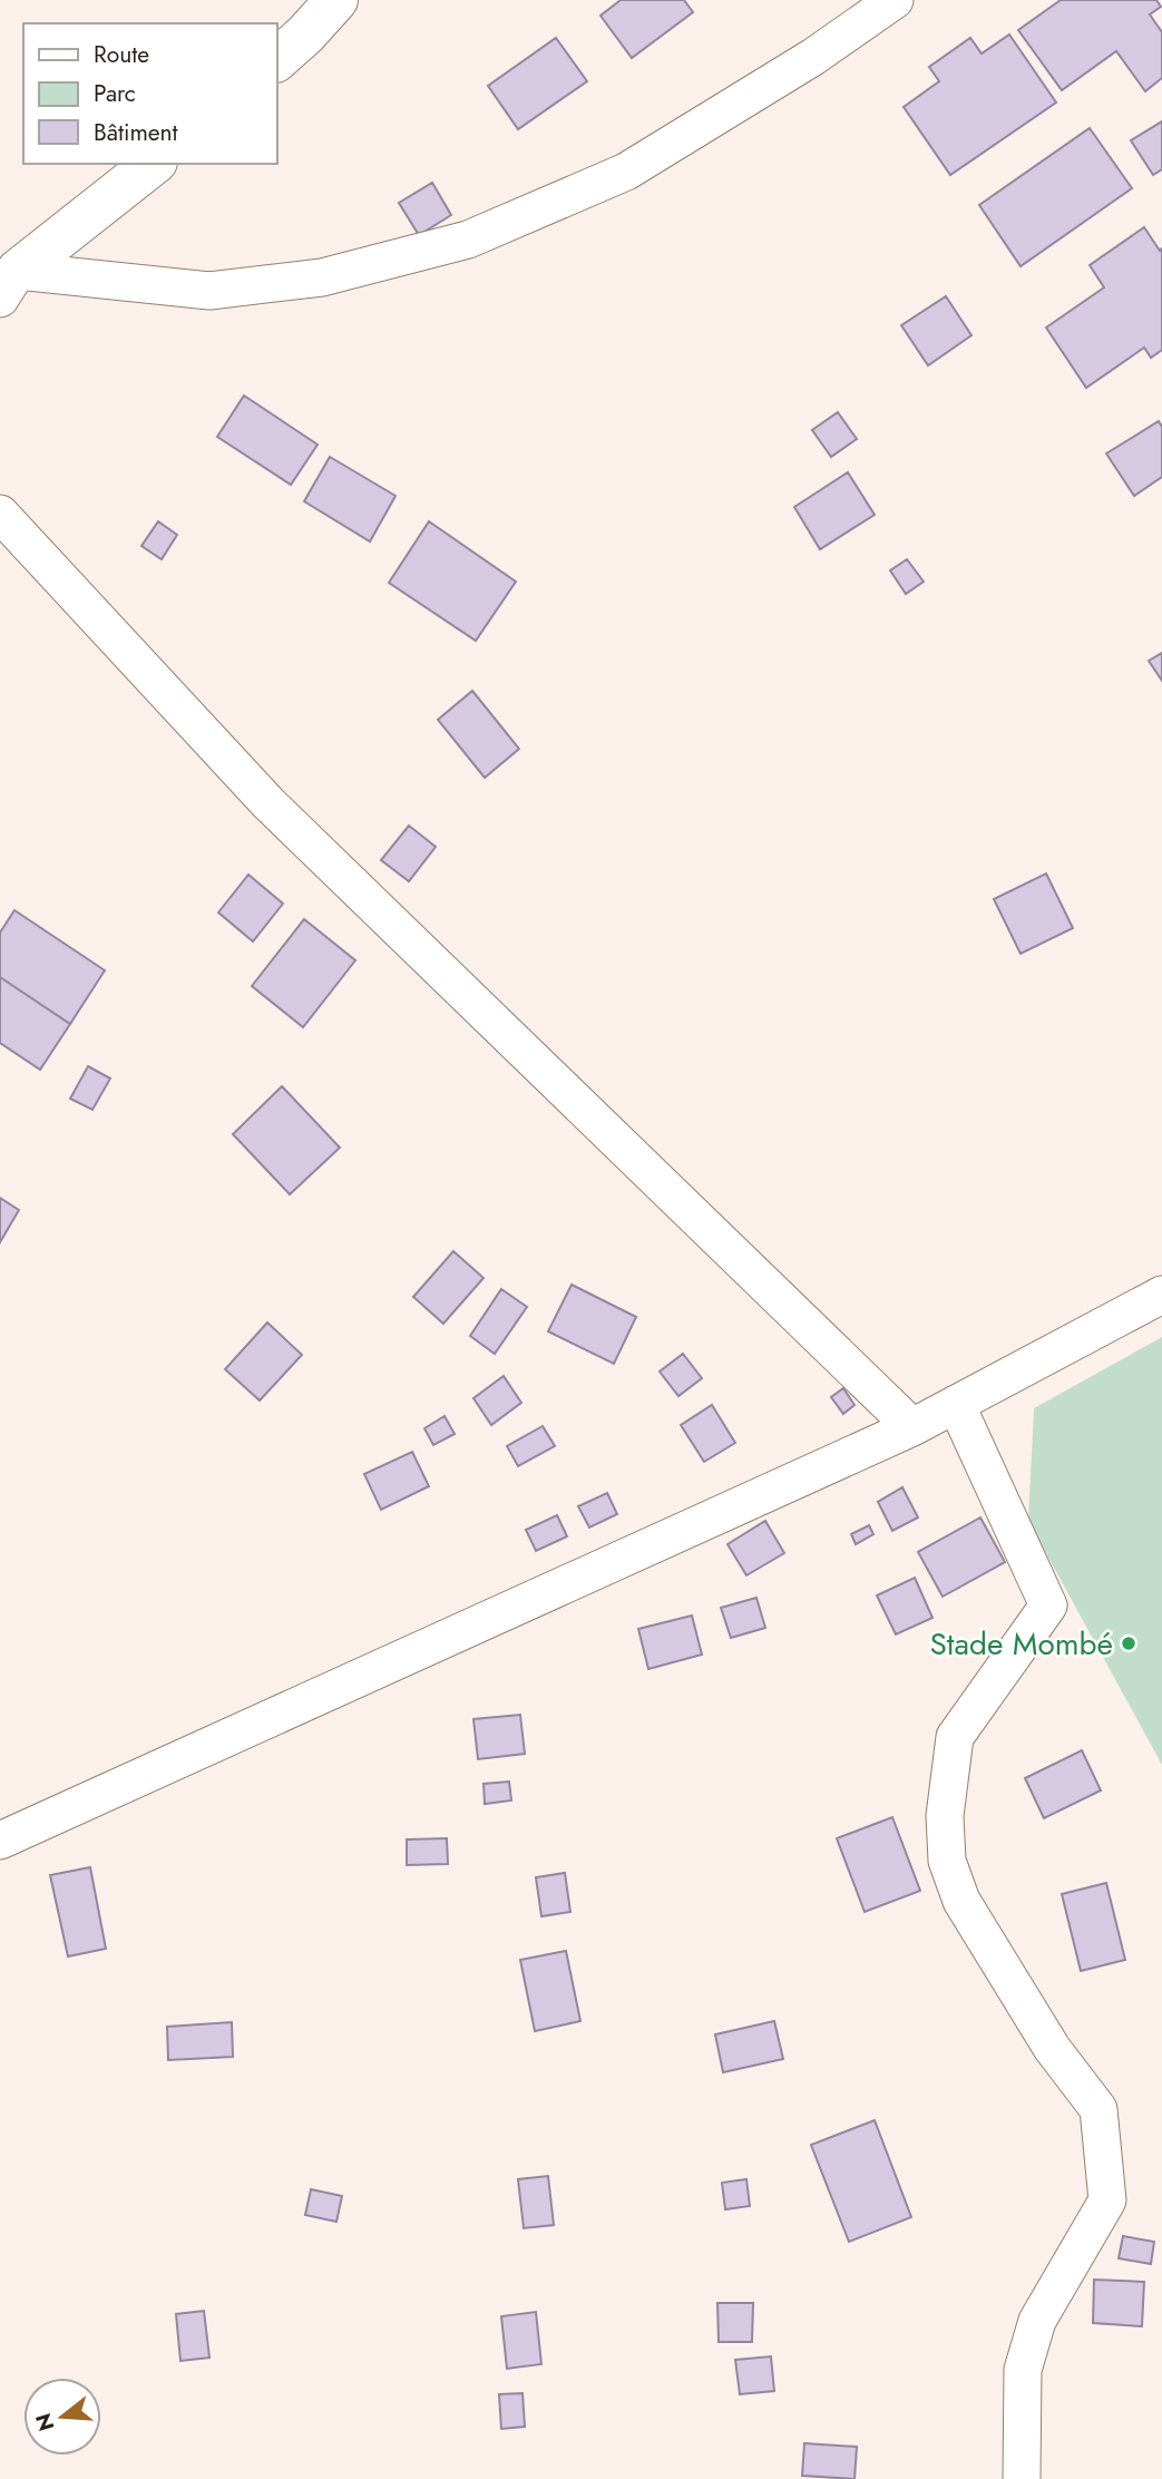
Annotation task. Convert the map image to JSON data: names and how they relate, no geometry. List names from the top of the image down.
{
  "places": ["Stade Mombé"],
  "legend": ["Route", "Parc", "Bâtiment"],
  "north": "left"
}
